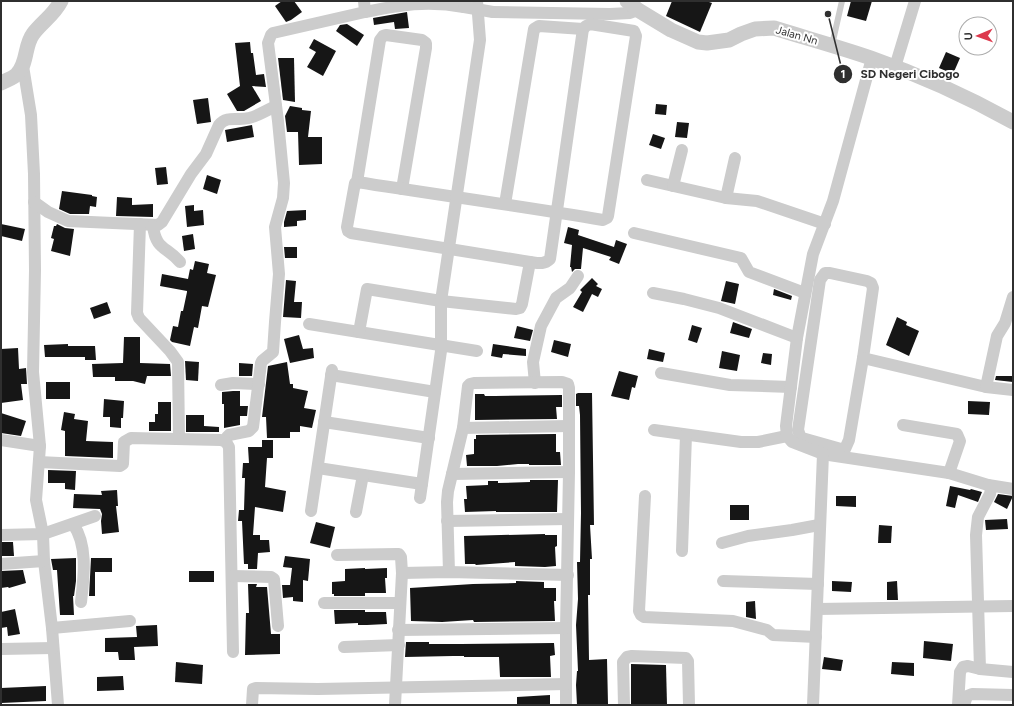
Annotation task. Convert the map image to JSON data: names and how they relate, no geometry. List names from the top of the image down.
{
  "streets": {
    "street": ["Jalan Nn"]
  },
  "places": ["SD Negeri Cibogo"],
  "north": "left"
}
